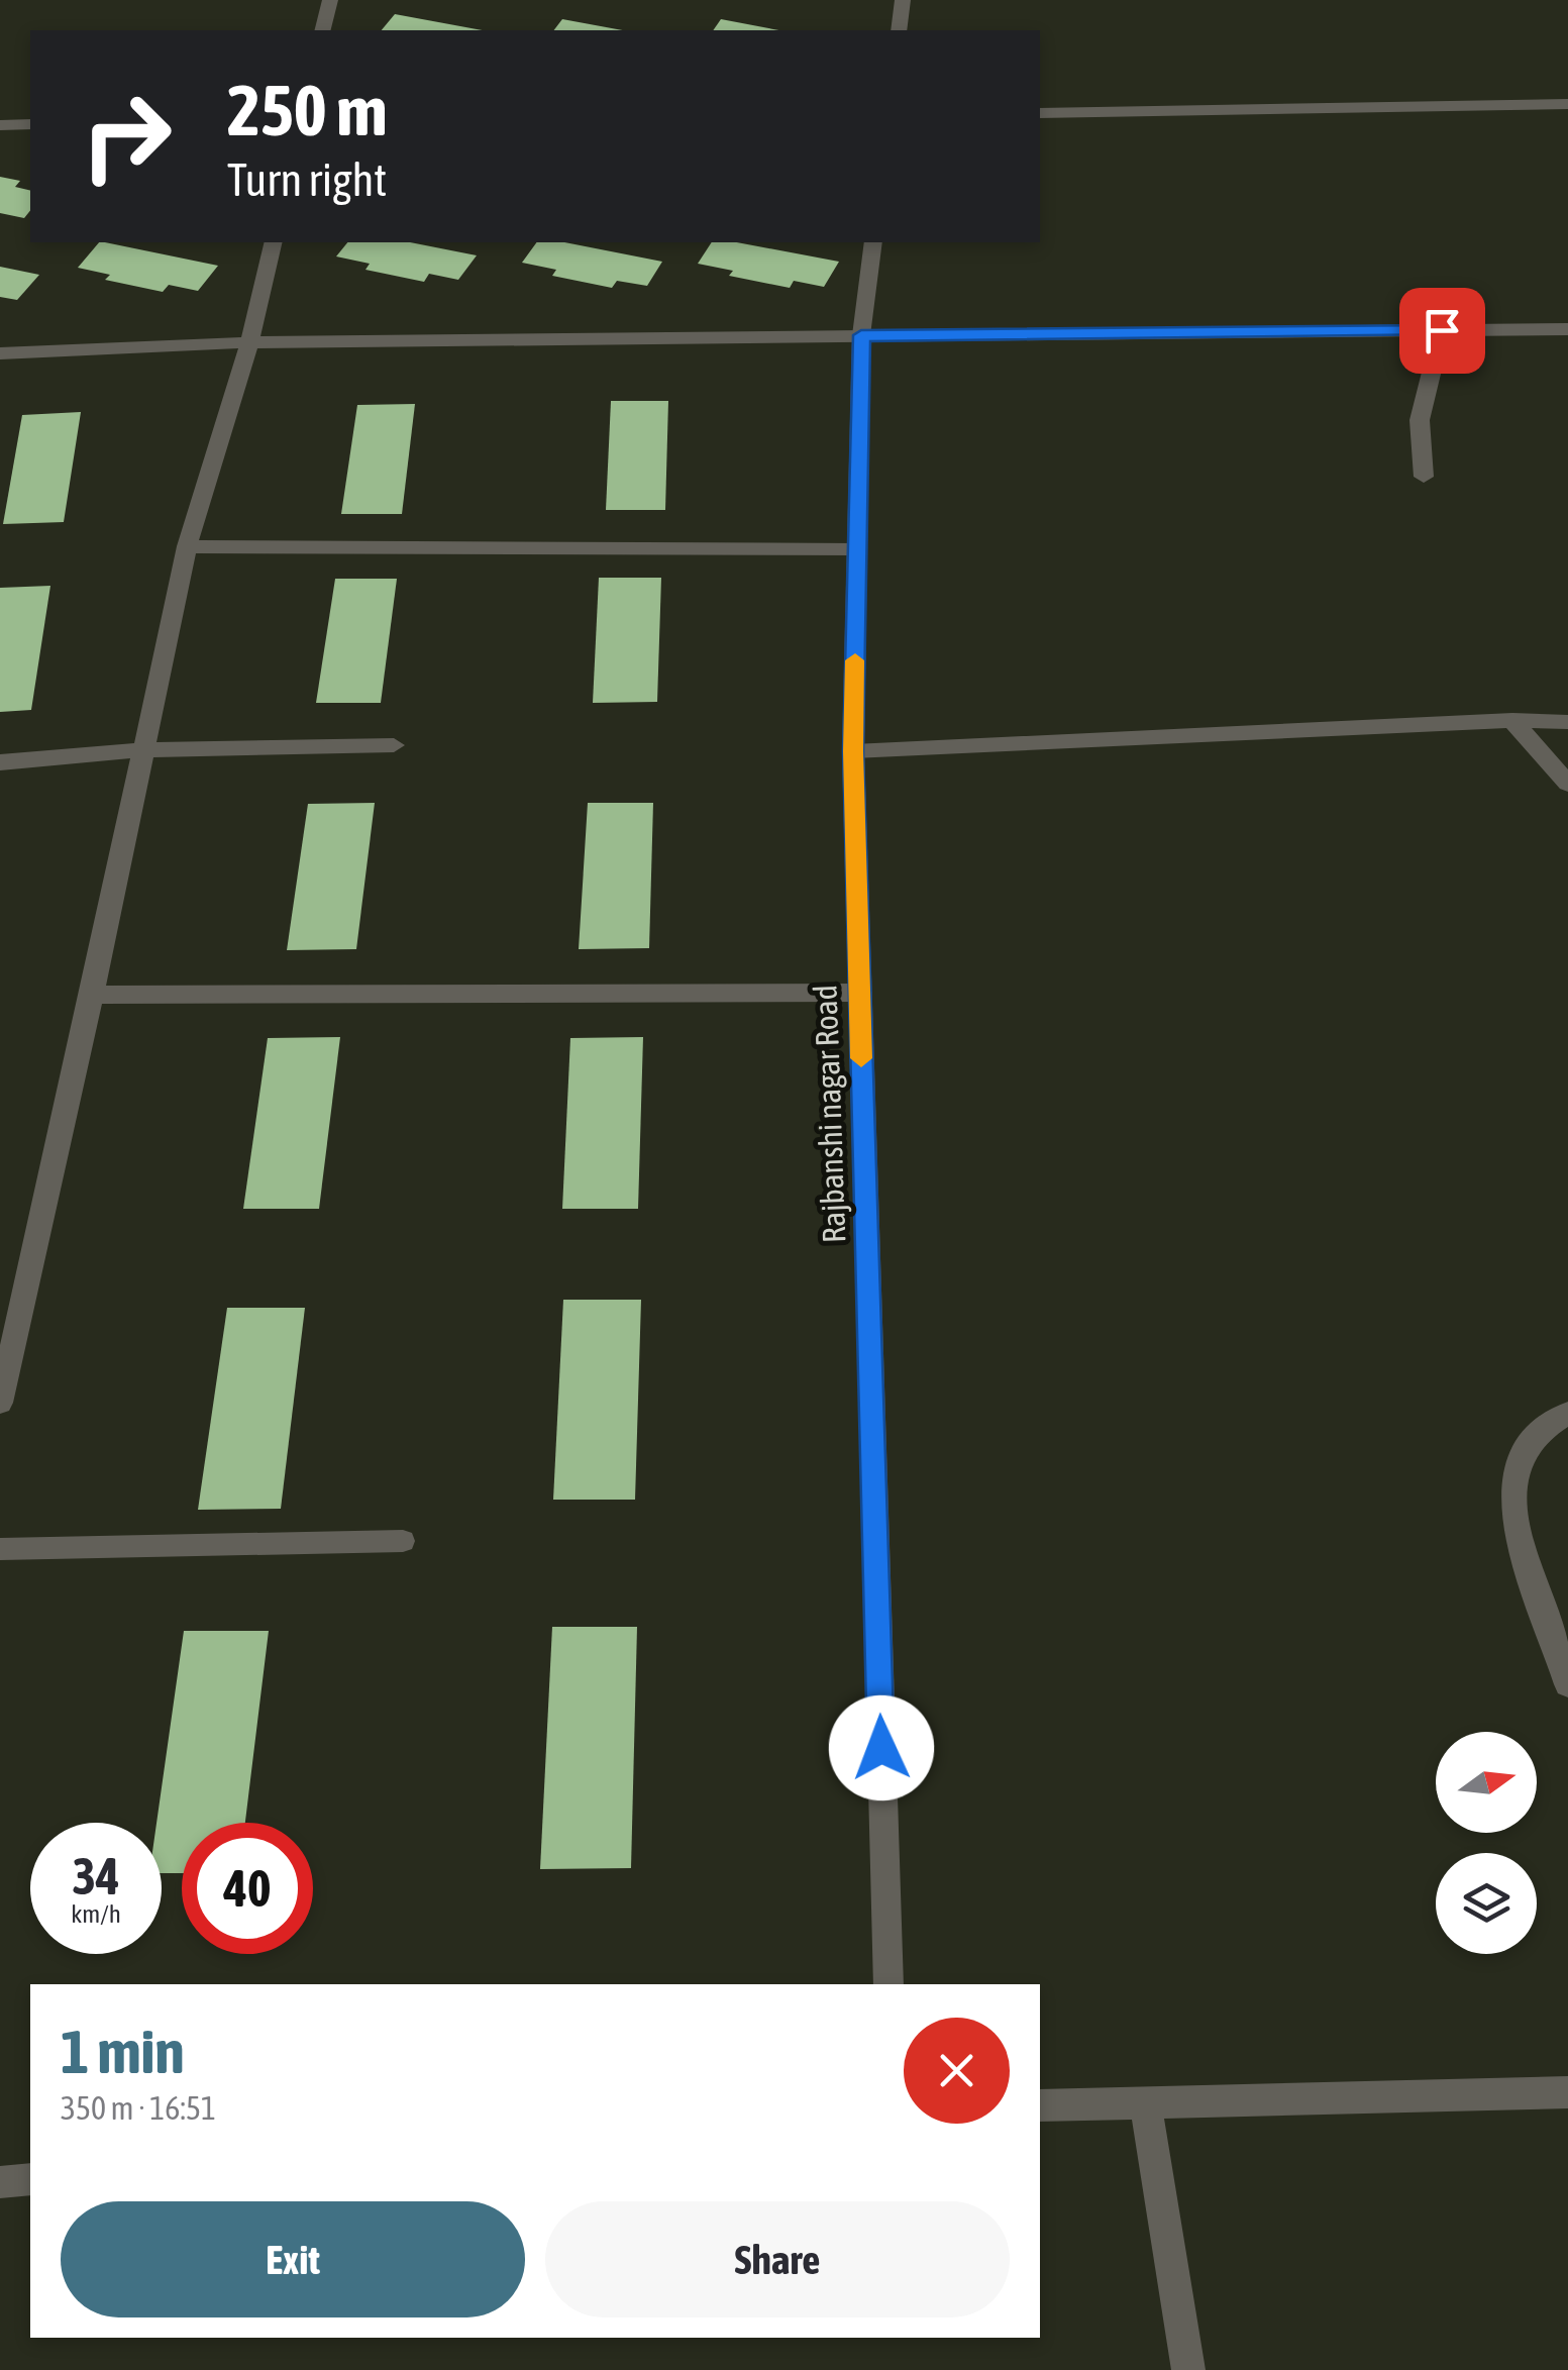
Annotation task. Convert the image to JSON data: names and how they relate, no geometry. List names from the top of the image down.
{
  "streets": {
    "street": ["Rajbanshi nagar Road"]
  },
  "north": "right",
  "page": {
    "turn": ["250 m", "Turn right"],
    "speed": "34 km/h",
    "limit": "40",
    "heading": ["1 min", "350 m · 16:51"],
    "buttons": ["Exit", "Share"]
  }
}
